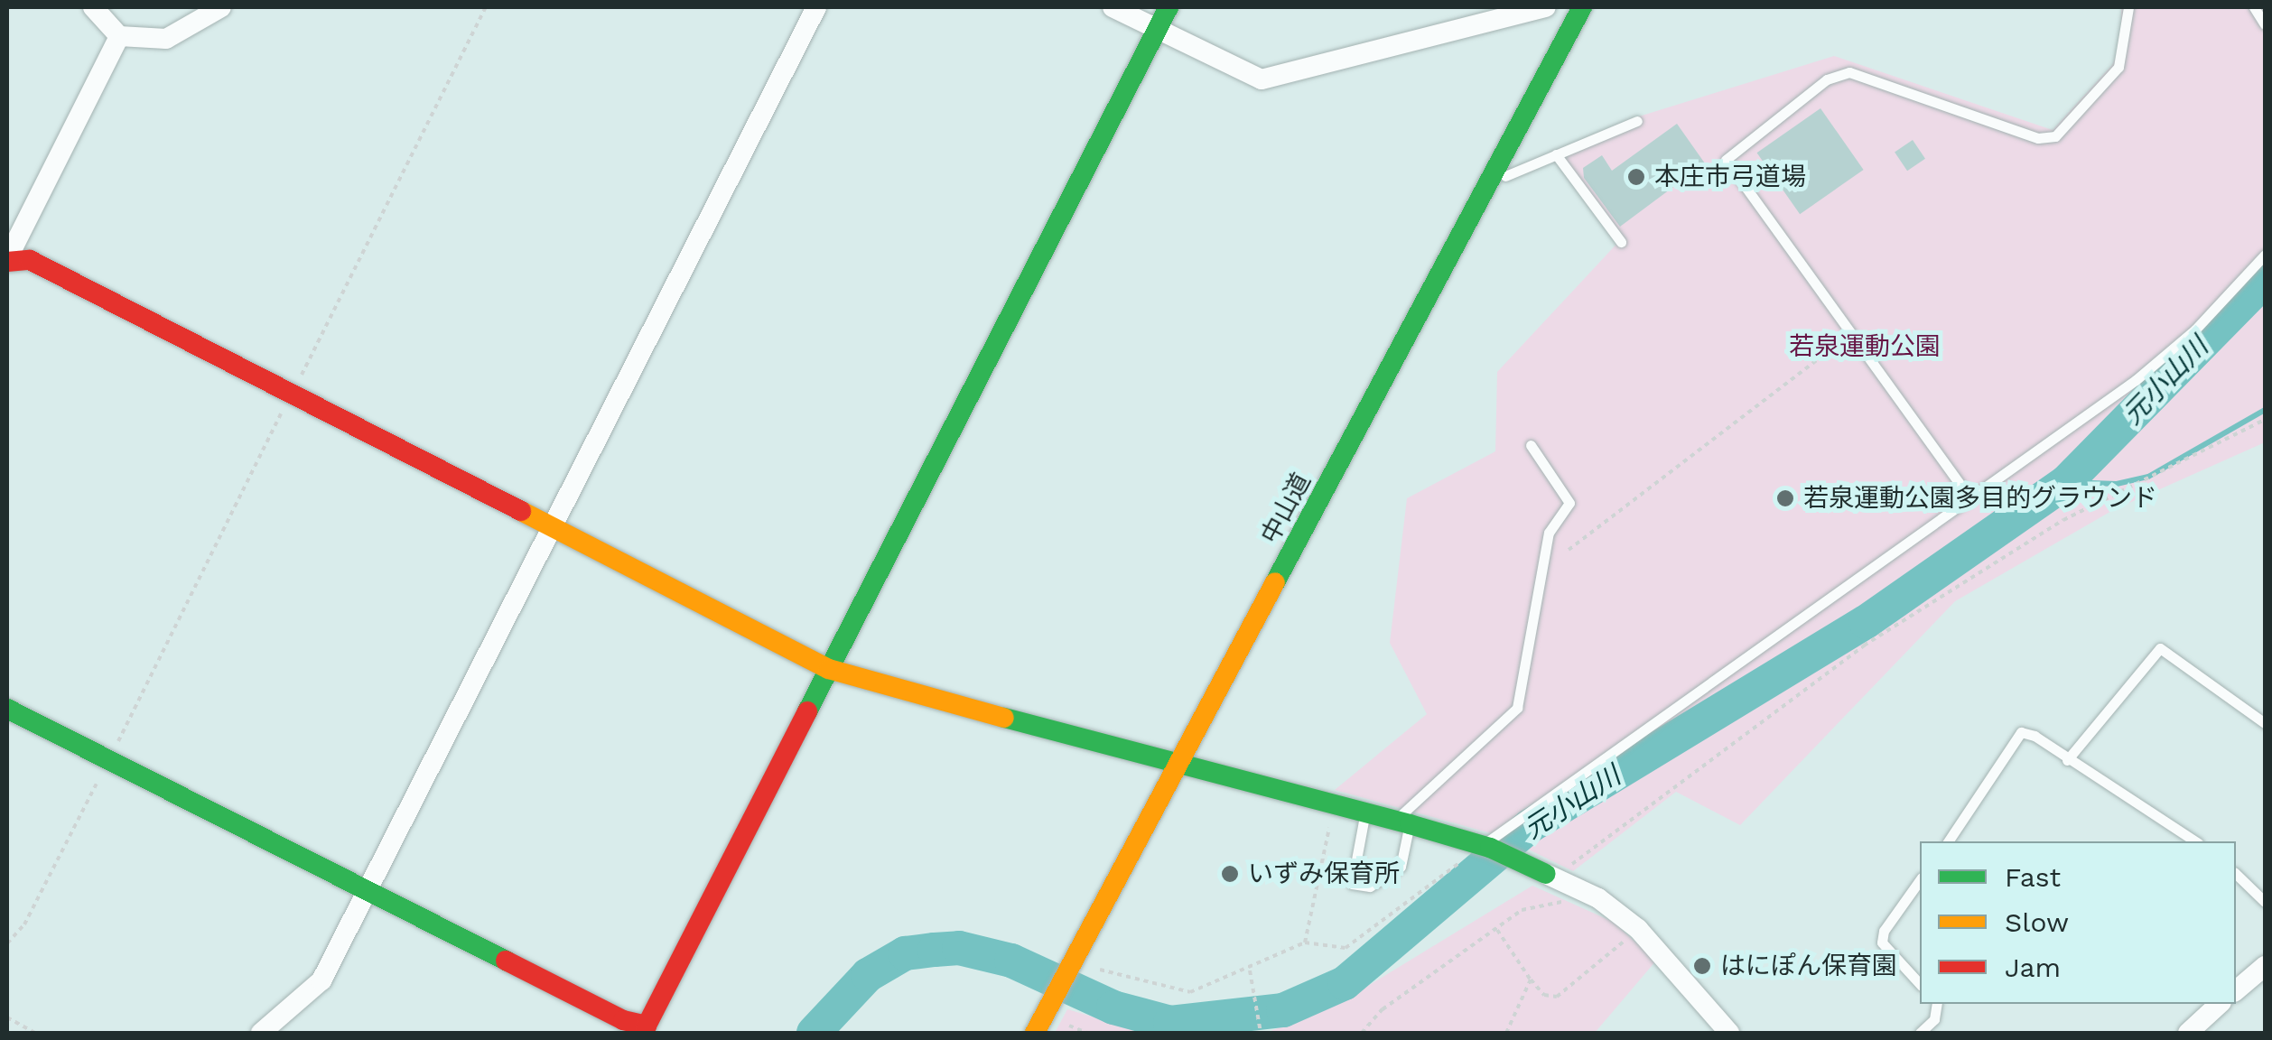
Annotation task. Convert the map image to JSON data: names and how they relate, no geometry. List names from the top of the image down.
{
  "streets": {
    "main road": ["中山道"]
  },
  "water": ["元小山川"],
  "parks": ["若泉運動公園"],
  "places": [
    "本庄市弓道場",
    "若泉運動公園多目的グラウンド",
    "いずみ保育所",
    "はにぽん保育園"
  ],
  "legend": ["Fast", "Slow", "Jam"]
}
